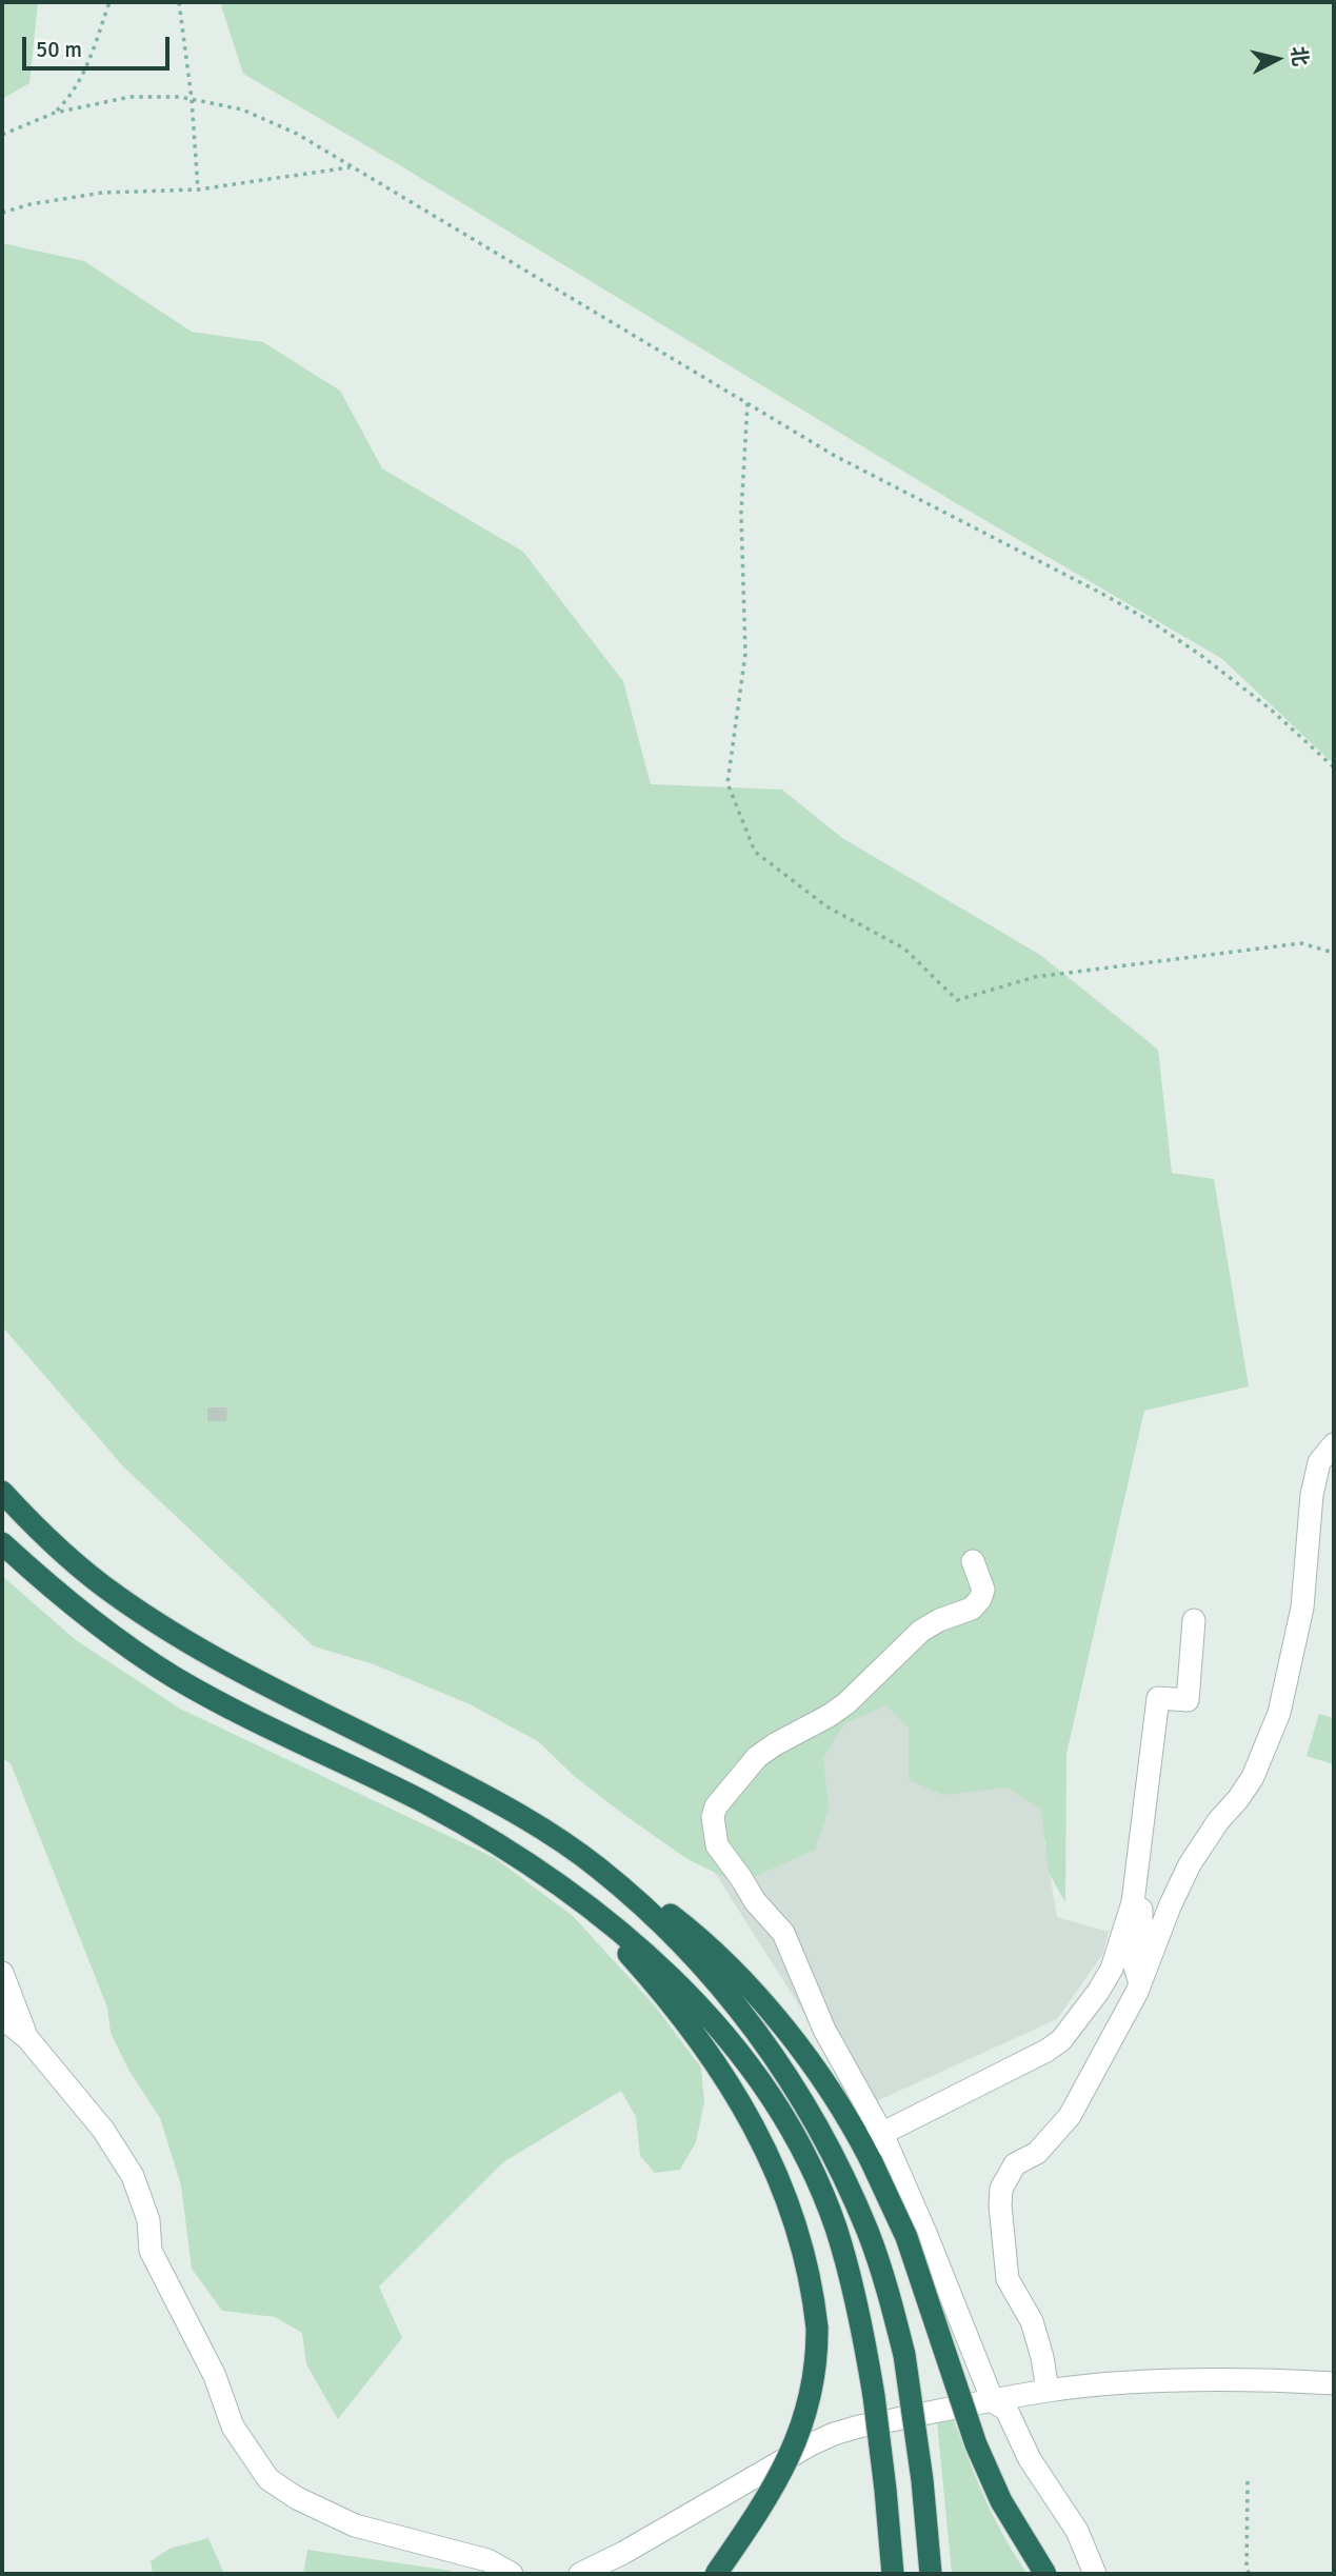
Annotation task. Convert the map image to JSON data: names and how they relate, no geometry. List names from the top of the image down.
{
  "scale_bar": "50 m",
  "north": "right"
}
